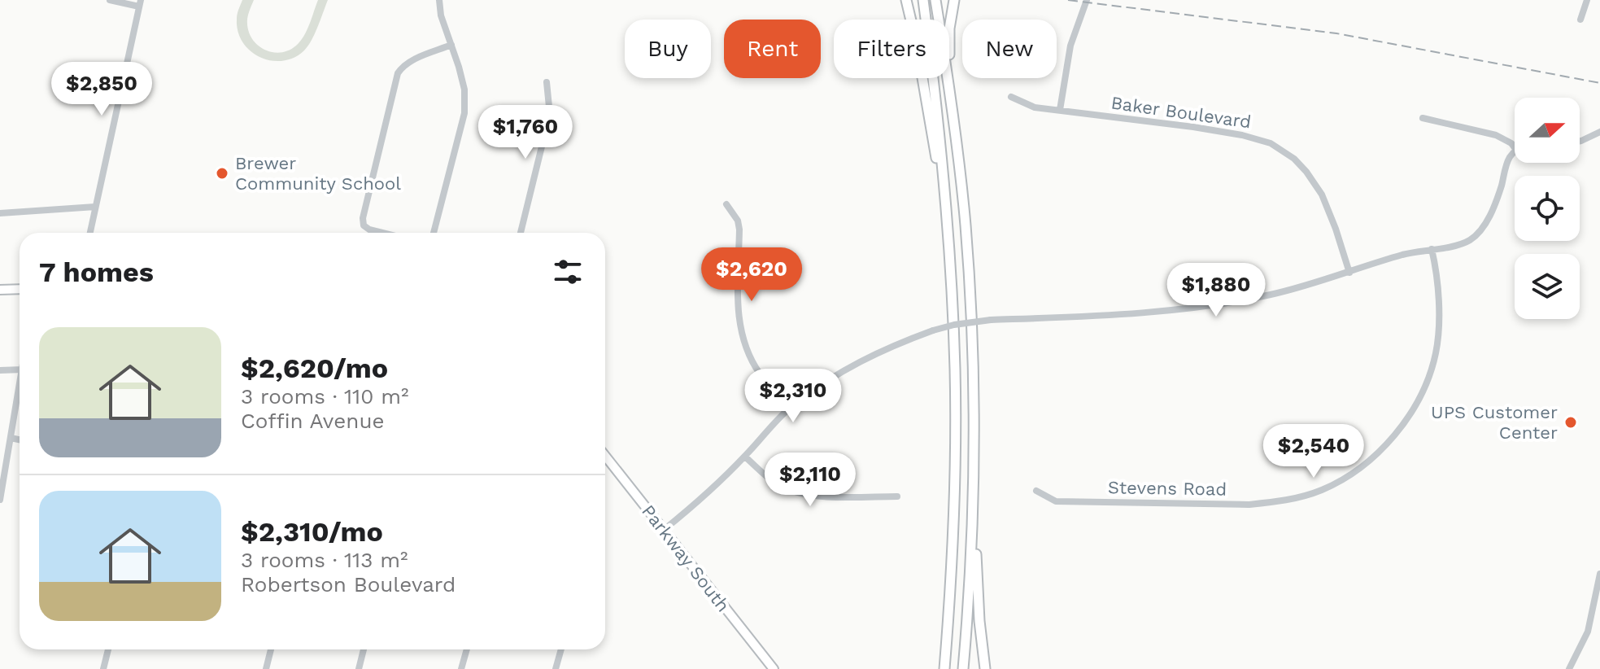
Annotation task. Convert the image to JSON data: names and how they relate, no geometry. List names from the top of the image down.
{
  "streets": {
    "main road": ["Parkway South"],
    "street": ["Baker Boulevard", "Stevens Road"]
  },
  "places": ["Brewer Community School", "UPS Customer Center"],
  "north": "right",
  "page": {
    "chip": [
      "Buy",
      "Rent",
      "Filters",
      "New"
    ],
    "price": [
      "$2,850",
      "$1,760",
      "$2,620",
      "$1,880",
      "$2,310",
      "$2,540",
      "$2,110"
    ],
    "heading": "7 homes",
    "list": [
      {
        "name": "$2,620/mo",
        "note": "3 rooms · 110 m² · Coffin Avenue"
      },
      {
        "name": "$2,310/mo",
        "note": "3 rooms · 113 m² · Robertson Boulevard"
      }
    ]
  }
}
